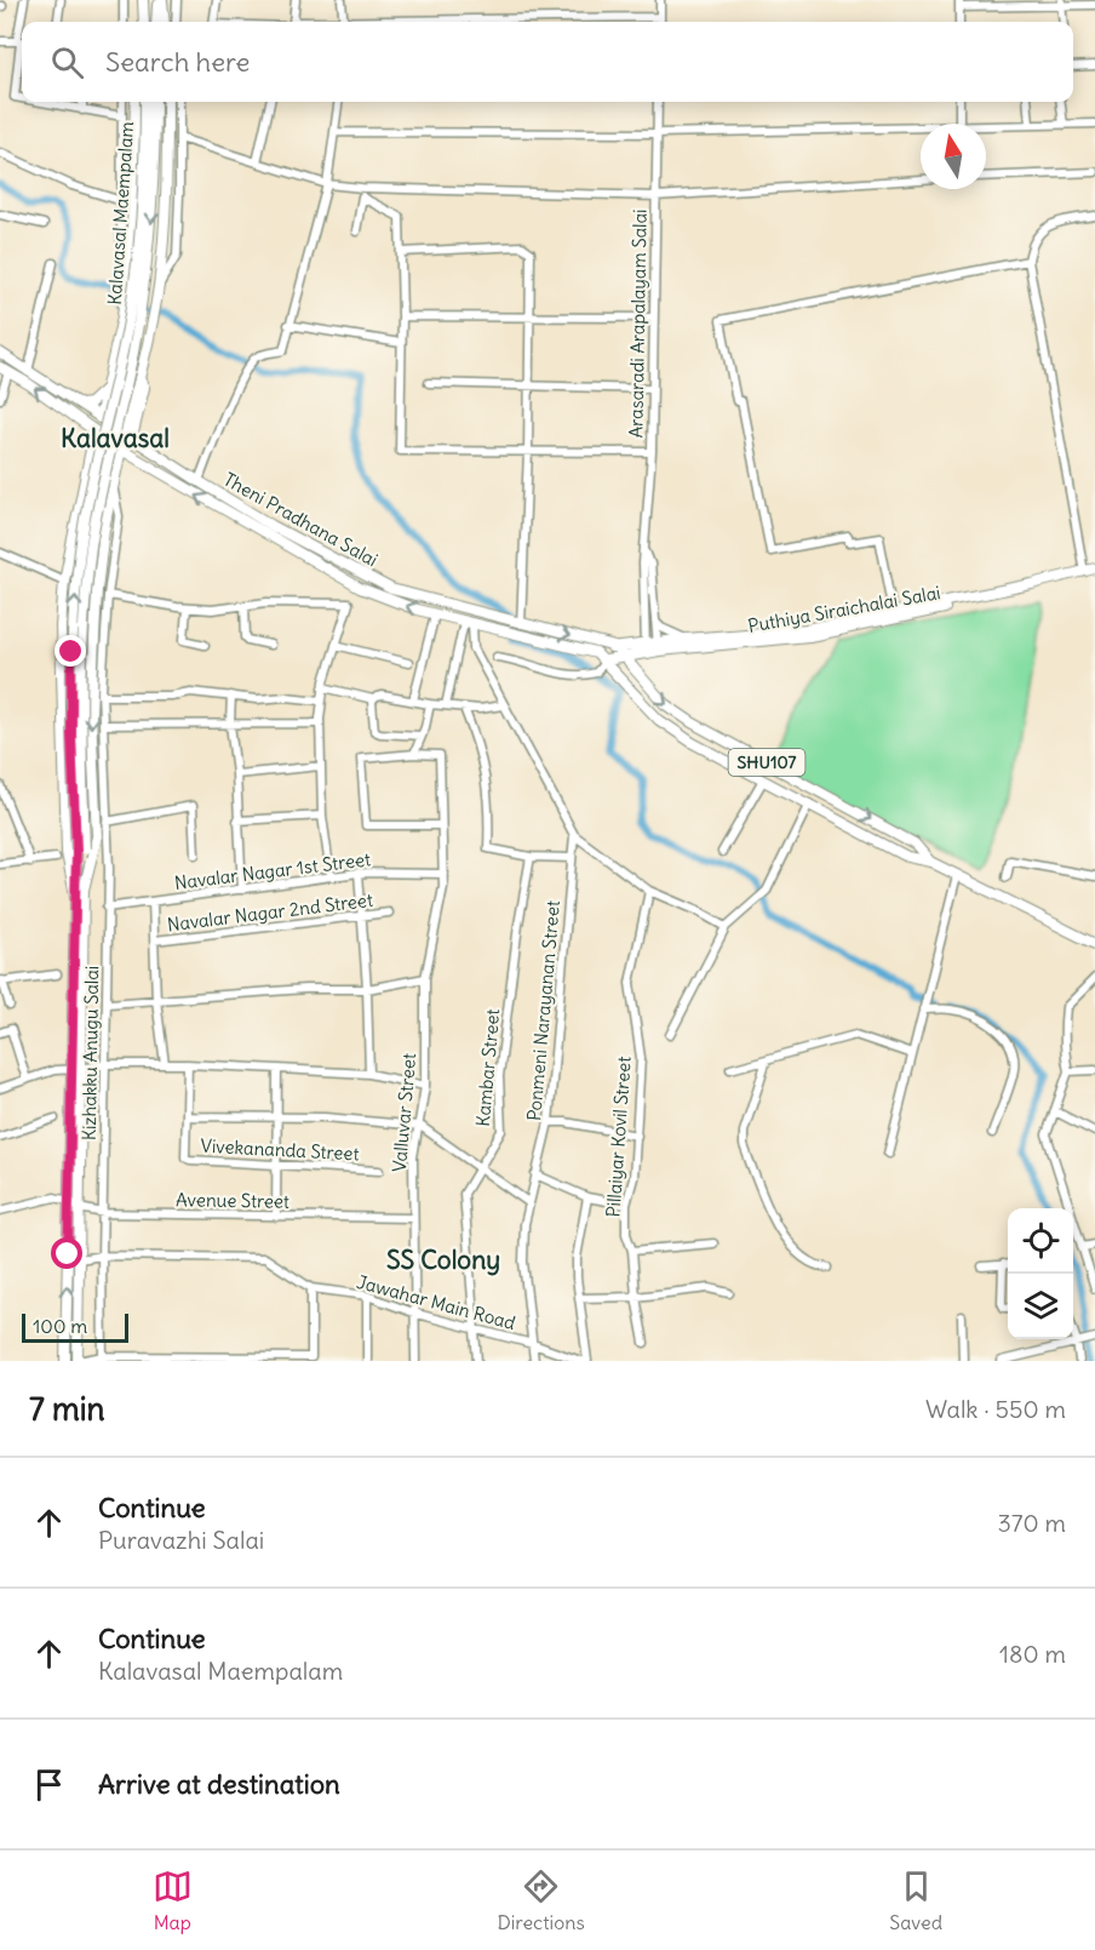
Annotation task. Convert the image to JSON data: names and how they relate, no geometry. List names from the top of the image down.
{
  "streets": {
    "main road": [
      "Kalavasal Maempalam",
      "Theni Pradhana Salai",
      "Puthiya Siraichalai Salai",
      "SHU107"
    ],
    "street": [
      "Arasaradi Arapalayam Salai",
      "Navalar Nagar 1st Street",
      "Navalar Nagar 2nd Street",
      "Ponmeni Narayanan Street",
      "Kizhakku Anugu Salai",
      "Kambar Street",
      "Valluvar Street",
      "Pillaiyar Kovil Street",
      "Vivekananda Street",
      "Avenue Street",
      "Jawahar Main Road"
    ]
  },
  "crossings": [
    ["Arasaradi Arapalayam Salai", "Puthiya Siraichalai Salai"],
    ["Theni Pradhana Salai", "SHU107"],
    ["Navalar Nagar 1st Street", "Kizhakku Anugu Salai"],
    ["Navalar Nagar 1st Street", "Valluvar Street"],
    ["Ponmeni Narayanan Street", "Jawahar Main Road"],
    ["Kizhakku Anugu Salai", "Avenue Street"],
    ["Kizhakku Anugu Salai", "Jawahar Main Road"],
    ["Kambar Street", "Jawahar Main Road"],
    ["Valluvar Street", "Avenue Street"],
    ["Valluvar Street", "Jawahar Main Road"]
  ],
  "districts": ["Kalavasal", "SS Colony"],
  "scale_bar": "100 m",
  "north": "top",
  "page": {
    "search": "Search here",
    "scale": "100 m",
    "heading": ["7 min", "Walk · 550 m"],
    "list": [
      ["Continue", "Puravazhi Salai", "370 m"],
      ["Continue", "Kalavasal Maempalam", "180 m"],
      "Arrive at destination"
    ],
    "nav": ["Map", "Directions", "Saved"]
  }
}
